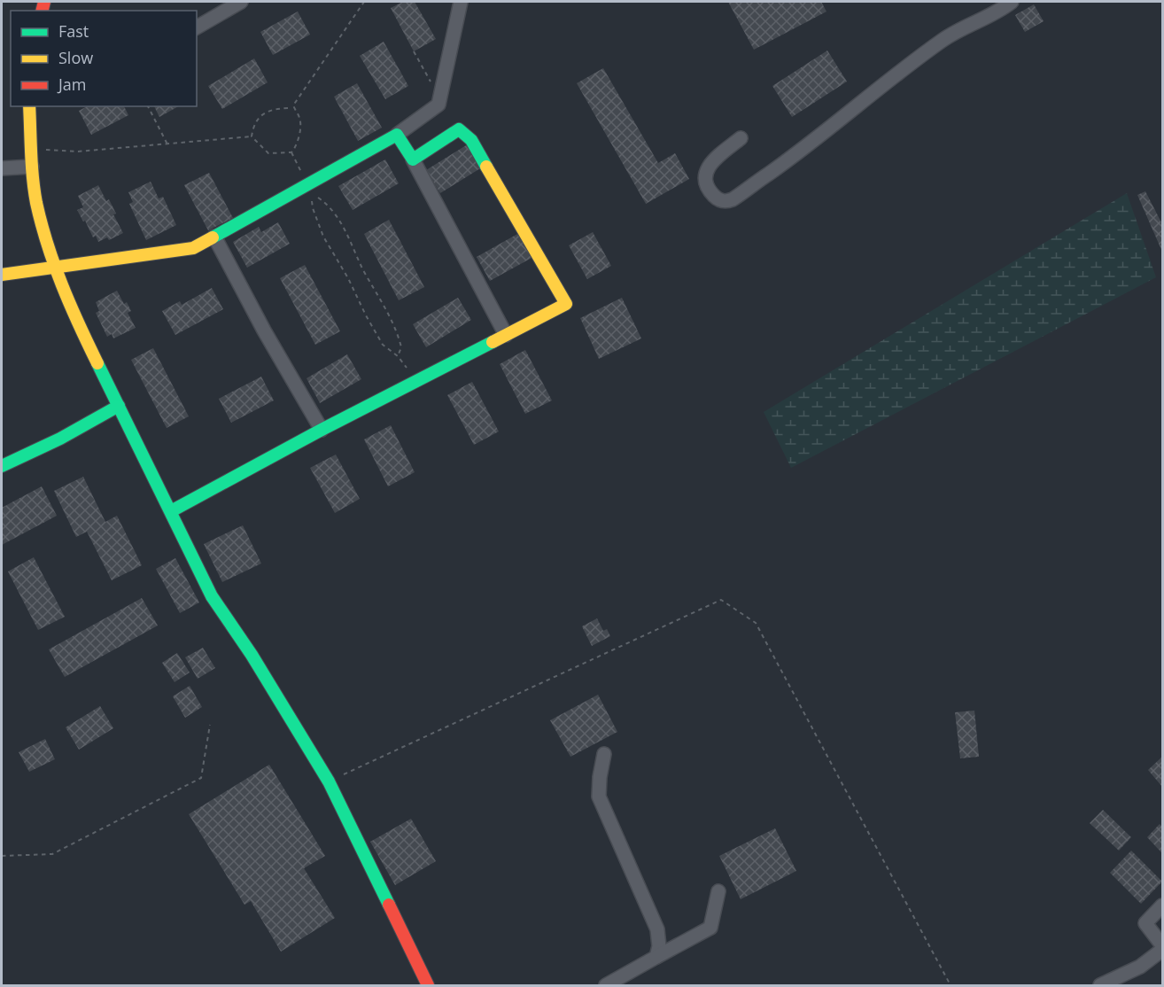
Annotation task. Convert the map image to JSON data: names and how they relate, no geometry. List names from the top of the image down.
{
  "legend": ["Fast", "Slow", "Jam"]
}
